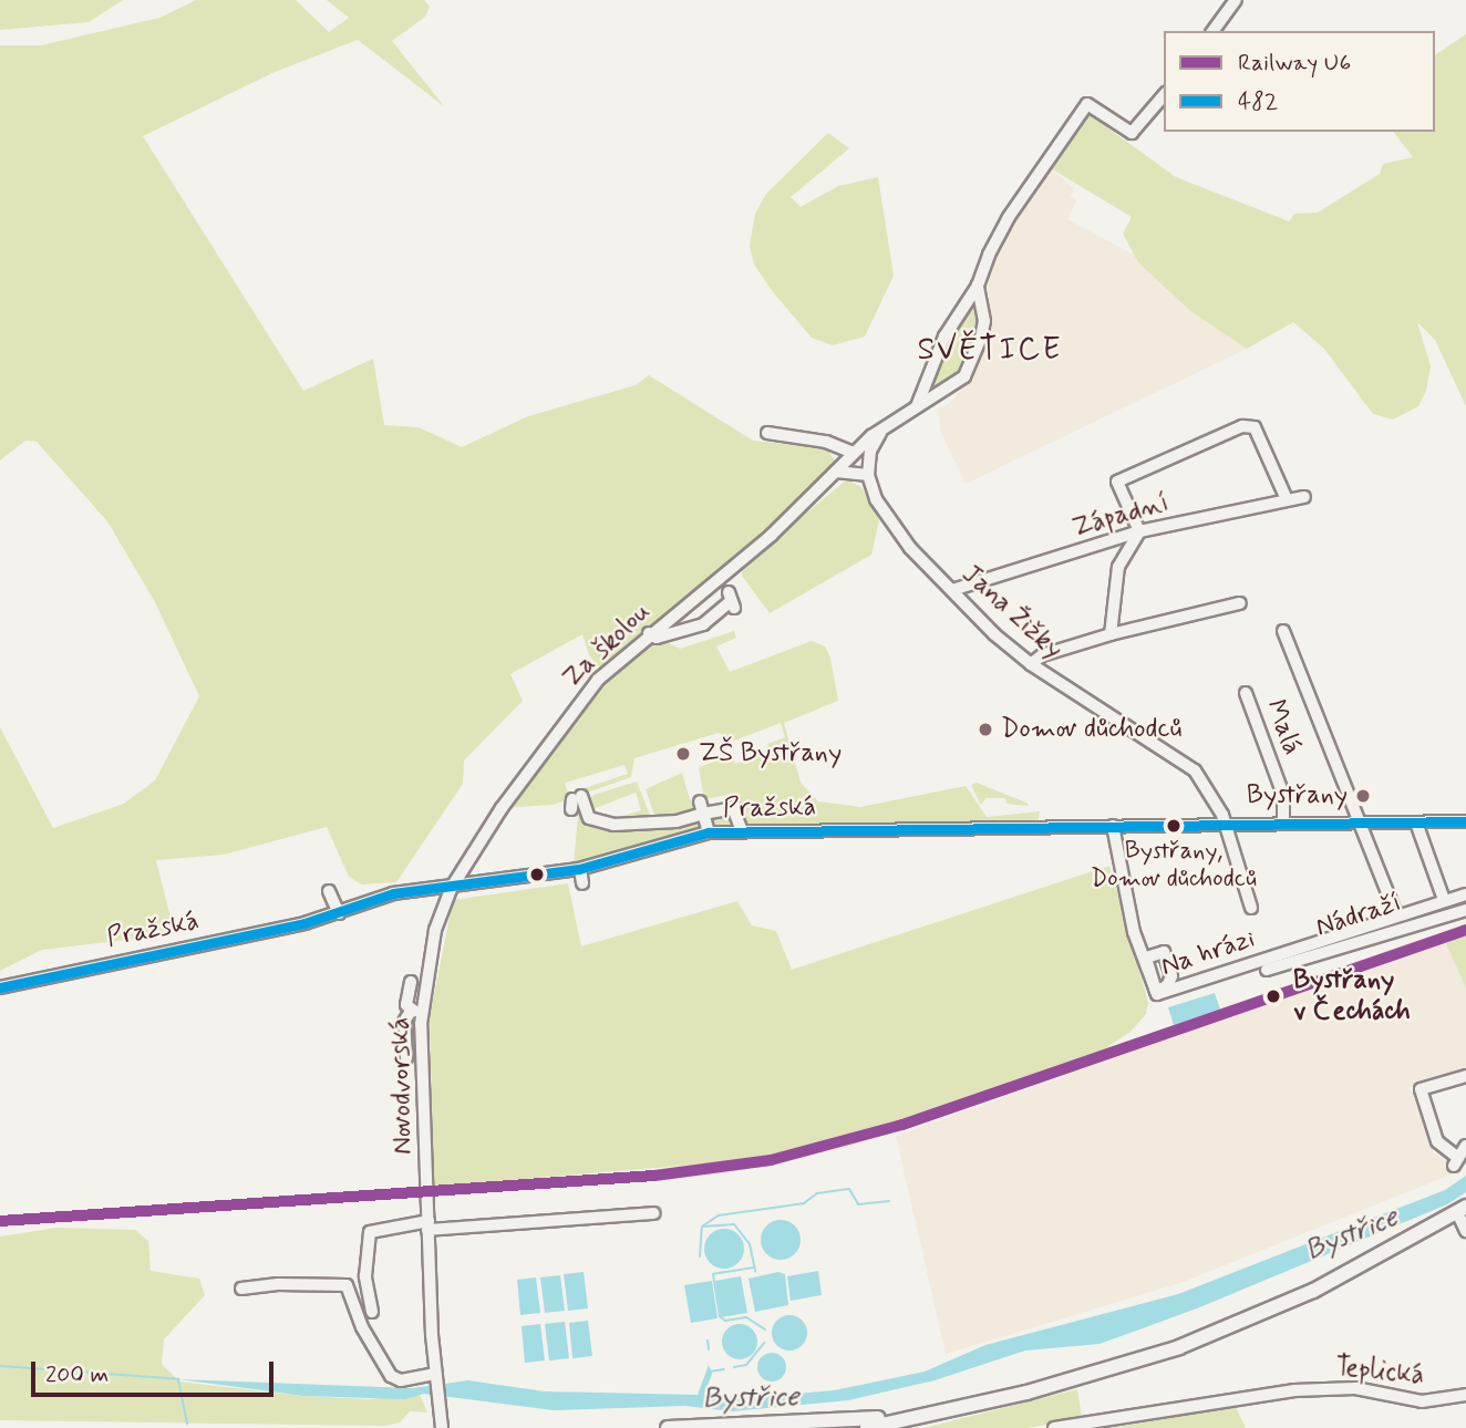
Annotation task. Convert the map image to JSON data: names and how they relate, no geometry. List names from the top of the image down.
{
  "streets": {
    "street": [
      "Západní",
      "Jana Žižky",
      "Za školou",
      "Malá",
      "Pražská",
      "Nádraží",
      "Na hrázi",
      "Novodvorská",
      "Teplická"
    ]
  },
  "crossings": [
    ["Západní", "Jana Žižky"],
    ["Jana Žižky", "Pražská"],
    ["Za školou", "Pražská"],
    ["Za školou", "Novodvorská"],
    ["Malá", "Pražská"],
    ["Pražská", "Na hrázi"],
    ["Pražská", "Novodvorská"]
  ],
  "districts": ["SVĚTICE"],
  "water": ["Bystřice"],
  "places": [
    "Domov důchodců",
    "ZŠ Bystřany",
    "Bystřany",
    "Bystřany, Domov důchodců",
    "Bystřany v Čechách"
  ],
  "lines": ["transit line 482", "rail line U6"],
  "legend": ["Railway U6", "482"],
  "scale_bar": "200 m"
}
